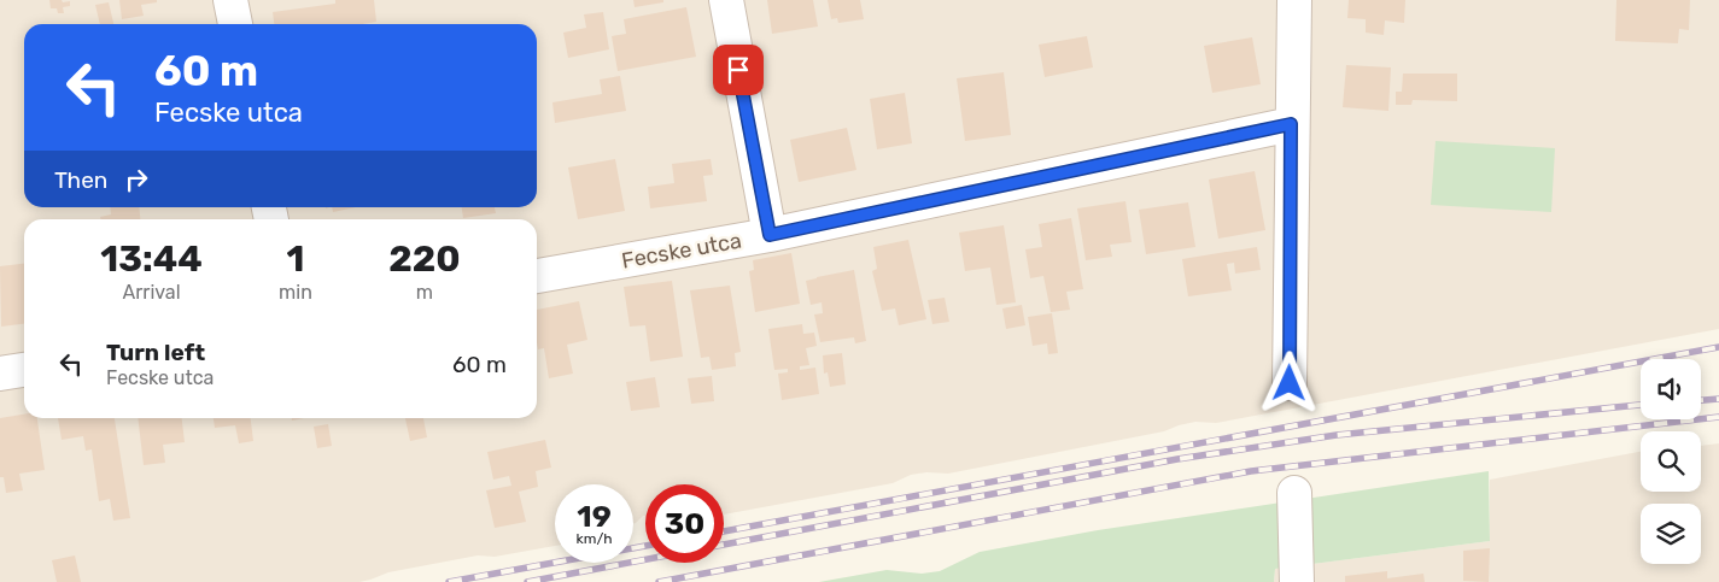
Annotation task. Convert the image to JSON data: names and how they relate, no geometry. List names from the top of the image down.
{
  "streets": {
    "street": ["Fecske utca"]
  },
  "page": {
    "turn": ["60 m", "Fecske utca"],
    "then": "Then",
    "eta": [
      "13:44",
      "Arrival",
      "1",
      "min",
      "220",
      "m"
    ],
    "list": [
      {
        "name": "Turn left",
        "note": "Fecske utca",
        "value": "60 m"
      }
    ],
    "speed": "19 km/h",
    "limit": "30"
  }
}
